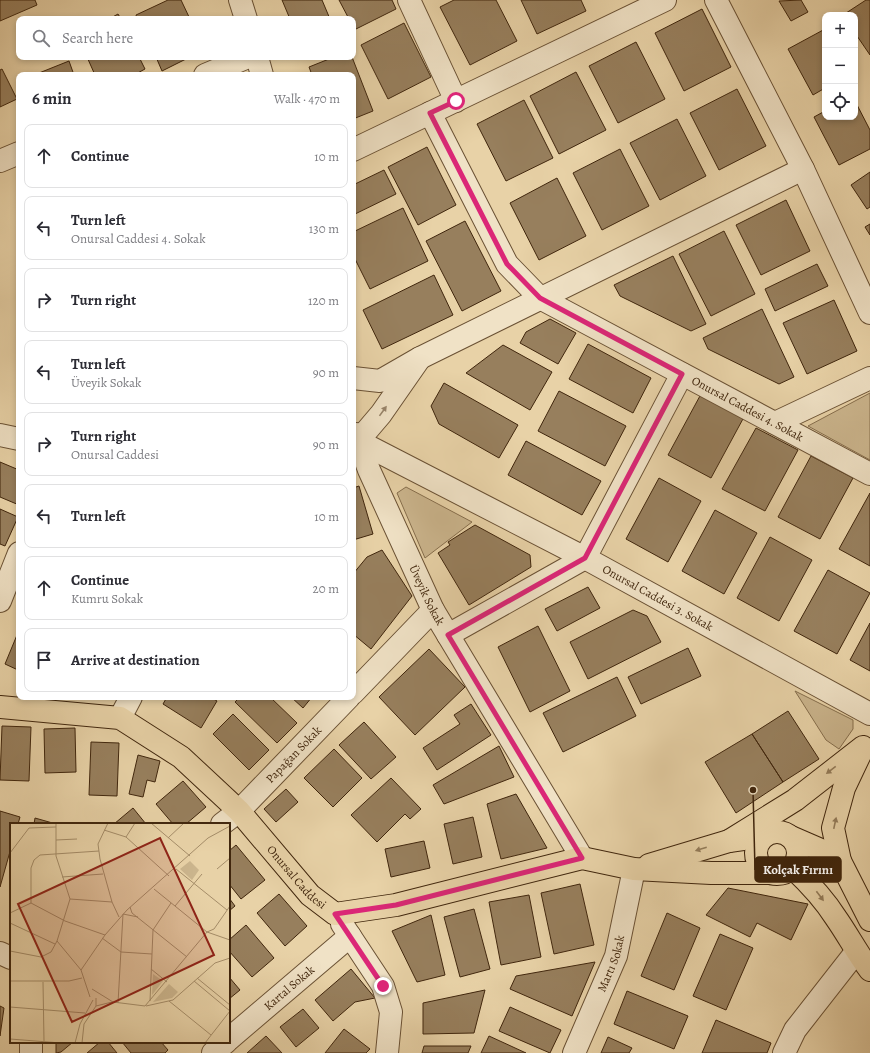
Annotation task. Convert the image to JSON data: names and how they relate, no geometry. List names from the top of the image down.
{
  "streets": {
    "main road": ["Onursal Caddesi"],
    "street": [
      "Onursal Caddesi 4. Sokak",
      "Üveyik Sokak",
      "Onursal Caddesi 3. Sokak",
      "Papağan Sokak",
      "Martı Sokak",
      "Kartal Sokak"
    ]
  },
  "crossings": [
    ["Üveyik Sokak", "Onursal Caddesi 3. Sokak"],
    ["Üveyik Sokak", "Onursal Caddesi"],
    ["Papağan Sokak", "Onursal Caddesi"],
    ["Onursal Caddesi", "Martı Sokak"]
  ],
  "places": ["Kolçak Fırını"],
  "page": {
    "map_buttons": ["+", "−"],
    "search": "Search here",
    "heading": ["6 min", "Walk · 470 m"],
    "list": [
      ["Continue", "10 m"],
      ["Turn left", "Onursal Caddesi 4. Sokak", "130 m"],
      ["Turn right", "120 m"],
      ["Turn left", "Üveyik Sokak", "90 m"],
      ["Turn right", "Onursal Caddesi", "90 m"],
      ["Turn left", "10 m"],
      ["Continue", "Kumru Sokak", "20 m"],
      "Arrive at destination"
    ]
  }
}
